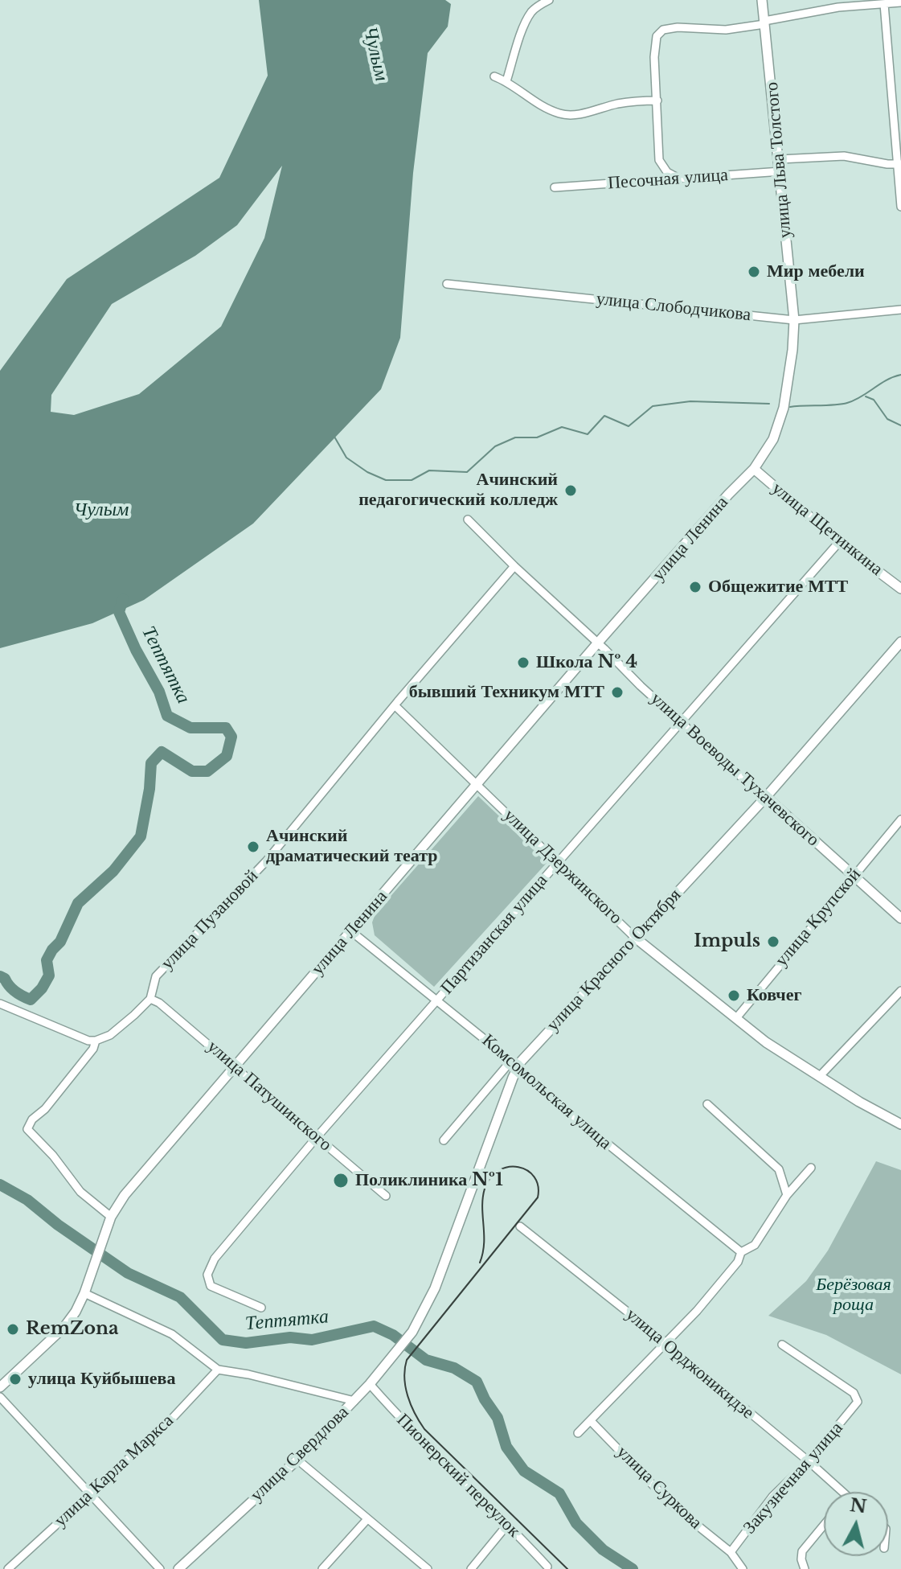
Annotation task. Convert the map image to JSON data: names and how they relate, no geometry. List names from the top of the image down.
{
  "streets": {
    "main road": [
      "улица Льва Толстого",
      "улица Щетинкина",
      "улица Ленина",
      "улица Воеводы Тухачевского",
      "улица Дзержинского",
      "улица Красного Октября",
      "улица Свердлова"
    ],
    "street": [
      "Песочная улица",
      "улица Слободчикова",
      "улица Крупской",
      "улица Пузановой",
      "Партизанская улица",
      "Комсомольская улица",
      "улица Патушинского",
      "улица Орджоникидзе",
      "улица Карла Маркса",
      "Пионерский переулок",
      "Закузнечная улица",
      "улица Суркова"
    ]
  },
  "crossings": [
    ["улица Льва Толстого", "Песочная улица"],
    ["улица Льва Толстого", "улица Слободчикова"],
    ["улица Льва Толстого", "улица Ленина"],
    ["улица Слободчикова", "улица Ленина"],
    ["улица Щетинкина", "улица Ленина"],
    ["улица Щетинкина", "Партизанская улица"],
    ["улица Ленина", "улица Воеводы Тухачевского"],
    ["улица Ленина", "улица Дзержинского"],
    ["улица Ленина", "Комсомольская улица"],
    ["улица Ленина", "улица Патушинского"],
    ["улица Воеводы Тухачевского", "улица Крупской"],
    ["улица Воеводы Тухачевского", "улица Пузановой"],
    ["улица Воеводы Тухачевского", "Партизанская улица"],
    ["улица Воеводы Тухачевского", "улица Красного Октября"],
    ["улица Дзержинского", "улица Крупской"],
    ["улица Дзержинского", "улица Пузановой"],
    ["улица Дзержинского", "Партизанская улица"],
    ["улица Дзержинского", "улица Красного Октября"],
    ["улица Пузановой", "улица Патушинского"],
    ["Партизанская улица", "Комсомольская улица"],
    ["Партизанская улица", "улица Патушинского"],
    ["улица Красного Октября", "Комсомольская улица"],
    ["улица Красного Октября", "улица Свердлова"],
    ["улица Орджоникидзе", "Закузнечная улица"],
    ["улица Свердлова", "Пионерский переулок"],
    ["Закузнечная улица", "улица Суркова"]
  ],
  "water": ["Чулым", "Тептятка"],
  "parks": ["Берёзовая роща"],
  "places": [
    "Мир мебели",
    "Ачинский педагогический колледж",
    "Общежитие МТТ",
    "Школа № 4",
    "бывший Техникум МТТ",
    "Ачинский драматический театр",
    "Impuls",
    "Ковчег",
    "Поликлиника №1",
    "RemZona",
    "улица Куйбышева"
  ],
  "north": "top"
}
